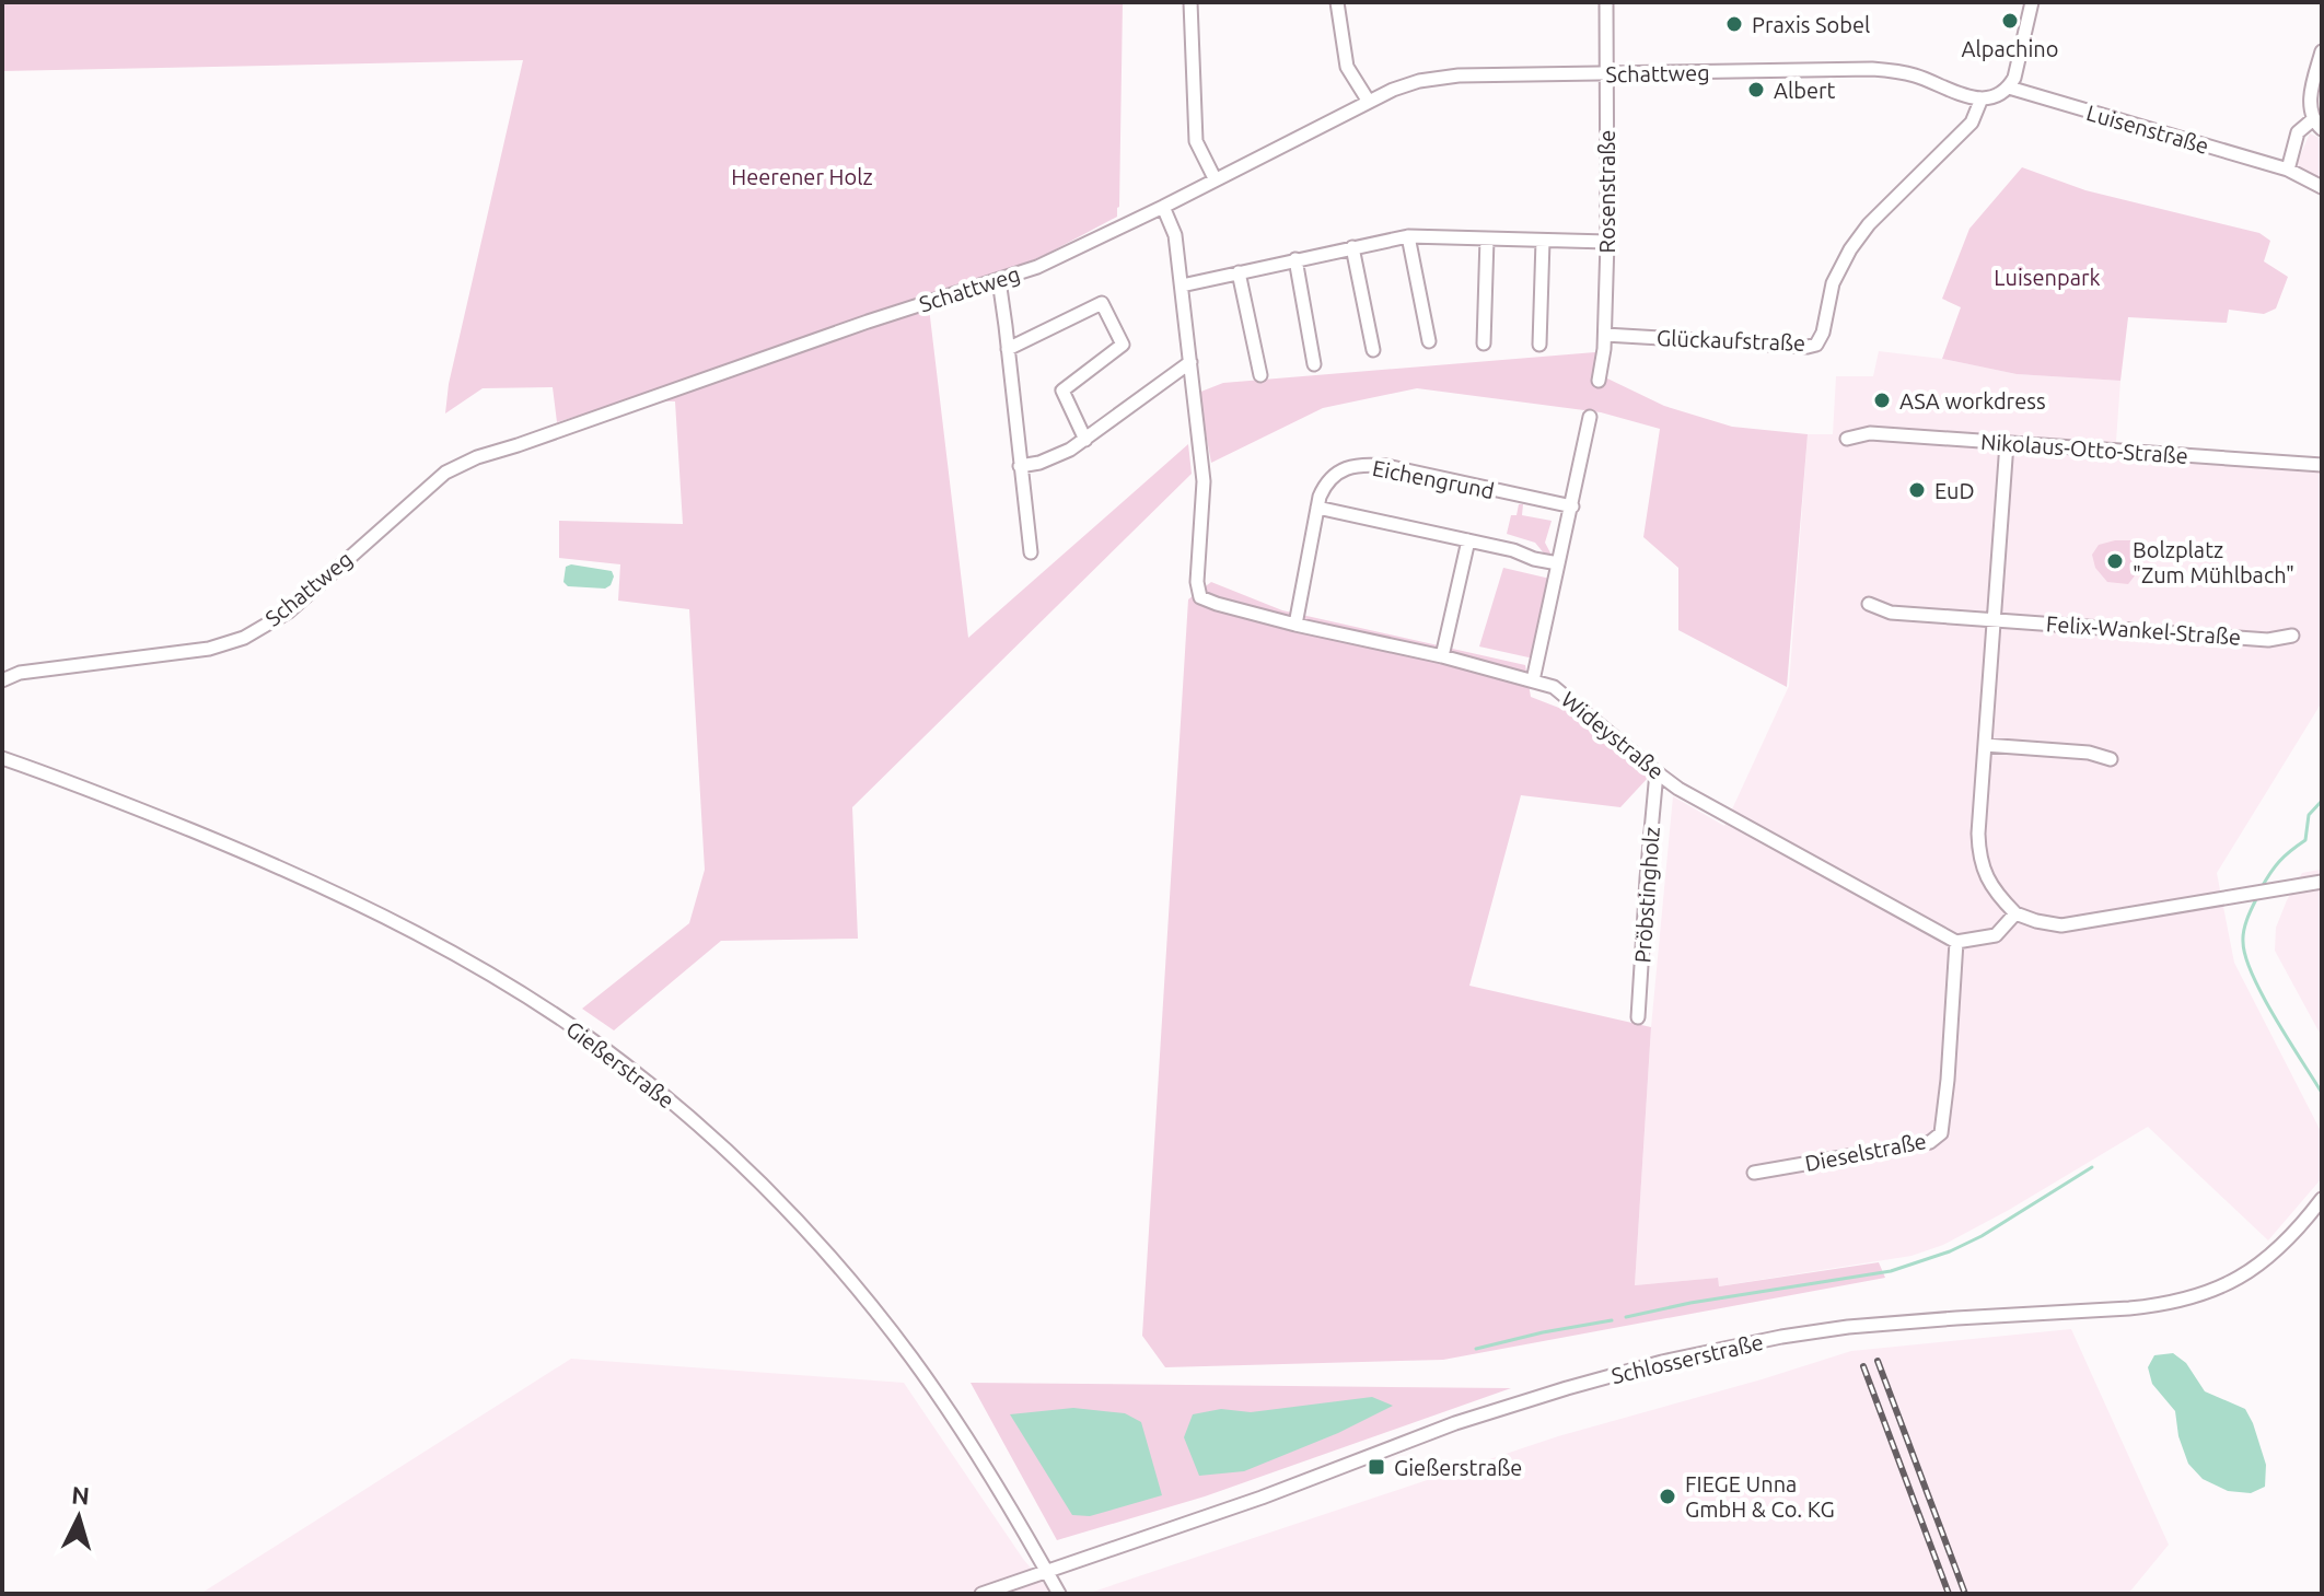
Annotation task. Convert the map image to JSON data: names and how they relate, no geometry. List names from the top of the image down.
{
  "streets": {
    "street": [
      "Schattweg",
      "Luisenstraße",
      "Rosenstraße",
      "Glückaufstraße",
      "Nikolaus-Otto-Straße",
      "Eichengrund",
      "Felix-Wankel-Straße",
      "Wideystraße",
      "Pröbstingholz",
      "Gießerstraße",
      "Dieselstraße",
      "Schlosserstraße"
    ]
  },
  "crossings": [
    ["Schattweg", "Rosenstraße"],
    ["Schattweg", "Glückaufstraße"],
    ["Schattweg", "Wideystraße"],
    ["Rosenstraße", "Glückaufstraße"],
    ["Eichengrund", "Wideystraße"],
    ["Wideystraße", "Pröbstingholz"],
    ["Wideystraße", "Dieselstraße"],
    ["Gießerstraße", "Schlosserstraße"]
  ],
  "parks": ["Heerener Holz", "Luisenpark"],
  "places": {
    "other": [
      "Alpachino",
      "Praxis Sobel",
      "Albert",
      "ASA workdress",
      "EuD",
      "Bolzplatz \"Zum Mühlbach\"",
      "FIEGE Unna GmbH & Co. KG"
    ],
    "transit": ["Gießerstraße"]
  },
  "north": "top"
}
